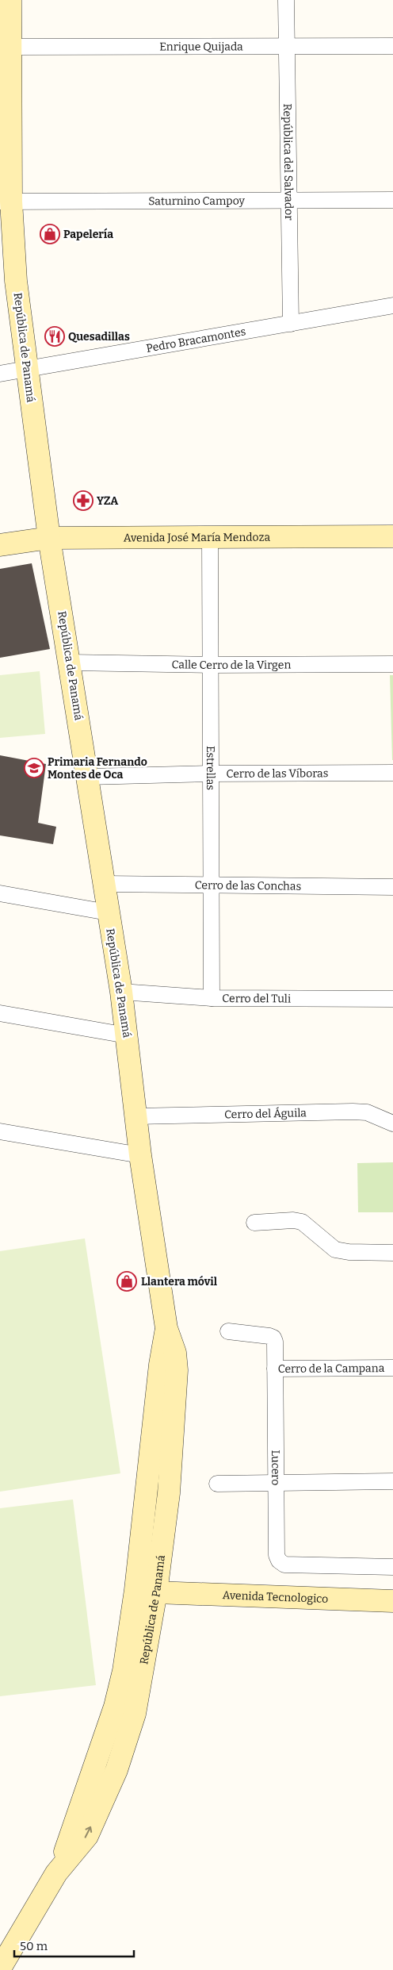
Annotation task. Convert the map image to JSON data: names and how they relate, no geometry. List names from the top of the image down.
{
  "streets": {
    "main road": ["República de Panamá", "Avenida José María Mendoza", "Avenida Tecnologico"],
    "street": [
      "Enrique Quijada",
      "República del Salvador",
      "Saturnino Campoy",
      "Pedro Bracamontes",
      "Calle Cerro de la Virgen",
      "Estrellas",
      "Cerro de las Víboras",
      "Cerro de las Conchas",
      "Cerro del Tuli",
      "Cerro del Águila",
      "Cerro de la Campana",
      "Lucero"
    ]
  },
  "crossings": [
    ["Enrique Quijada", "República del Salvador"],
    ["Enrique Quijada", "República de Panamá"],
    ["República del Salvador", "Saturnino Campoy"],
    ["República del Salvador", "Pedro Bracamontes"],
    ["Saturnino Campoy", "República de Panamá"],
    ["Pedro Bracamontes", "República de Panamá"],
    ["República de Panamá", "Avenida José María Mendoza"],
    ["República de Panamá", "Calle Cerro de la Virgen"],
    ["República de Panamá", "Cerro de las Víboras"],
    ["República de Panamá", "Cerro de las Conchas"],
    ["República de Panamá", "Cerro del Tuli"],
    ["República de Panamá", "Cerro del Águila"],
    ["República de Panamá", "Avenida Tecnologico"],
    ["Avenida José María Mendoza", "Estrellas"],
    ["Calle Cerro de la Virgen", "Estrellas"],
    ["Estrellas", "Cerro de las Víboras"],
    ["Estrellas", "Cerro de las Conchas"],
    ["Estrellas", "Cerro del Tuli"],
    ["Cerro de la Campana", "Lucero"]
  ],
  "places": {
    "shop": ["Papelería", "Llantera móvil"],
    "restaurant": ["Quesadillas"],
    "pharmacy": ["YZA"],
    "school or university": ["Primaria Fernando Montes de Oca"]
  },
  "scale_bar": "50 m"
}
